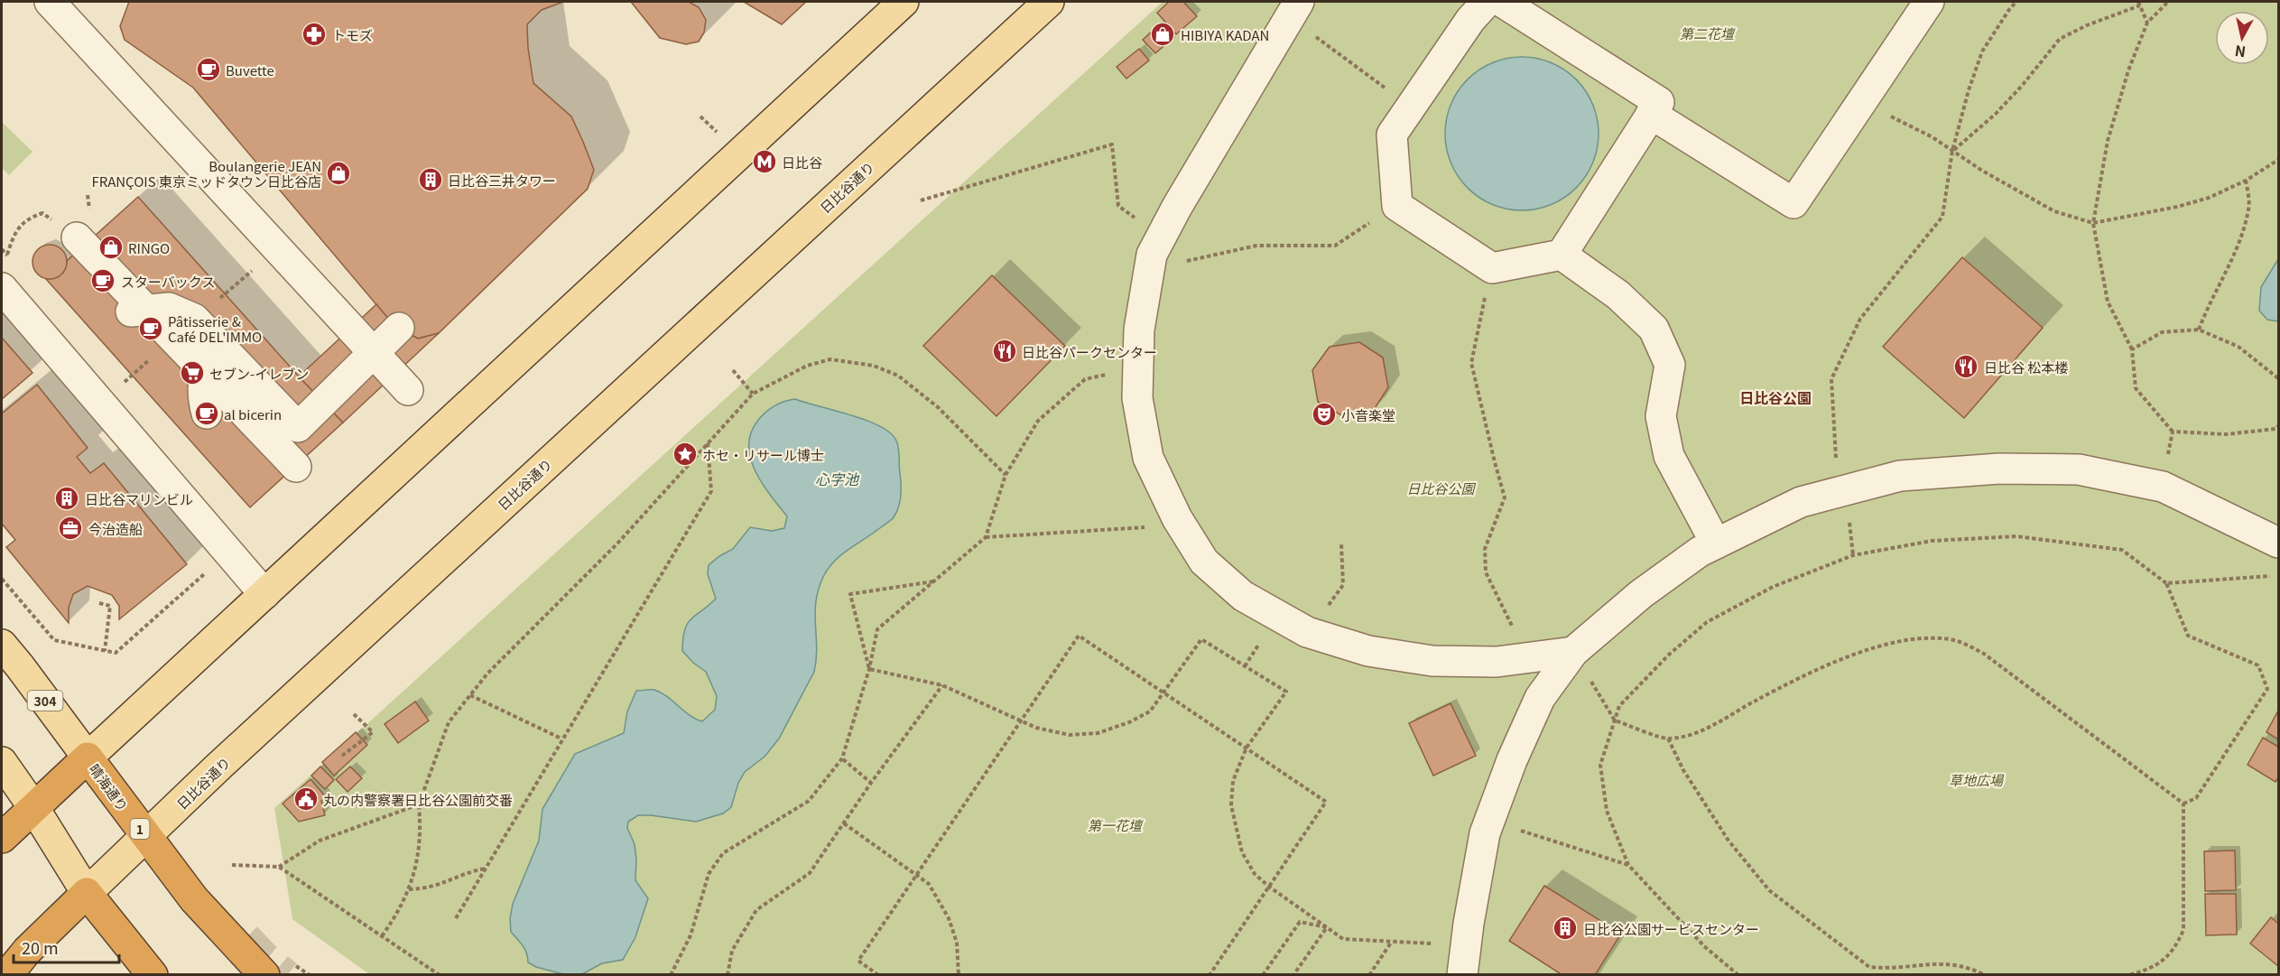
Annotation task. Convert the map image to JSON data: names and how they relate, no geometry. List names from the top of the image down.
{
  "streets": {
    "highway": ["日比谷通り", "晴海通り", "1"],
    "main road": ["304"]
  },
  "crossings": [
    ["日比谷通り", "晴海通り"]
  ],
  "districts": ["日比谷公園"],
  "water": ["心字池"],
  "parks": [
    "第二花壇",
    "日比谷公園",
    "草地広場",
    "第一花壇"
  ],
  "places": {
    "pharmacy": ["トモズ"],
    "shop": ["HIBIYA KADAN", "Boulangerie JEAN FRANÇOIS 東京ミッドタウン日比谷店", "RINGO"],
    "cafe": [
      "Buvette",
      "スターバックス",
      "Pâtisserie & Café DEL'IMMO",
      "al bicerin"
    ],
    "metro station": ["日比谷"],
    "building": ["日比谷三井タワー", "日比谷マリンビル", "日比谷公園サービスセンター"],
    "restaurant": ["日比谷パークセンター", "日比谷 松本楼"],
    "supermarket": ["セブン-イレブン"],
    "theatre": ["小音楽堂"],
    "place": ["ホセ・リサール博士"],
    "office": ["今治造船"],
    "public building": ["丸の内警察署日比谷公園前交番"]
  },
  "scale_bar": "20 m",
  "north": "bottom"
}
